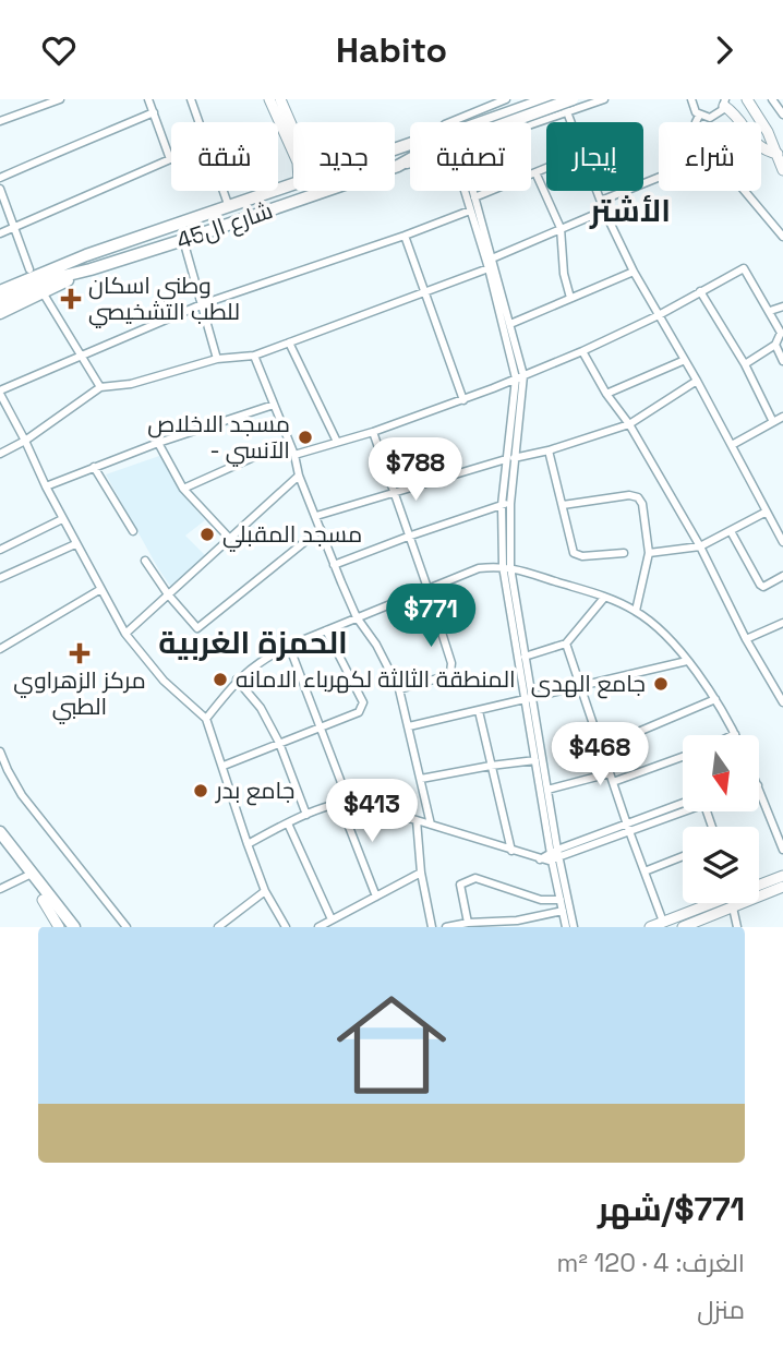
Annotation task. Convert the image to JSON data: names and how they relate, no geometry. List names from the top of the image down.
{
  "streets": {
    "main road": ["شارع ال45"]
  },
  "districts": ["الأشتر", "الحمزة الغربية"],
  "places": {
    "health": ["وطني اسكان للطب التشخيصي", "مركز الزهراوي الطبي"],
    "other": [
      "مسجد الاخلاص - الآنسي",
      "مسجد المقبلي",
      "المنطقة الثالثة لكهرباء الامانه",
      "جامع الهدى",
      "جامع بدر"
    ]
  },
  "north": "bottom",
  "page": {
    "header": "Habito",
    "chip": [
      "شراء",
      "إيجار",
      "تصفية",
      "جديد",
      "شقة"
    ],
    "price": [
      "$788",
      "$771",
      "$468",
      "$413"
    ],
    "list": [
      {
        "name": "$771/شهر",
        "note": "الغرف: 4 · 120 m² · منزل"
      }
    ]
  }
}
